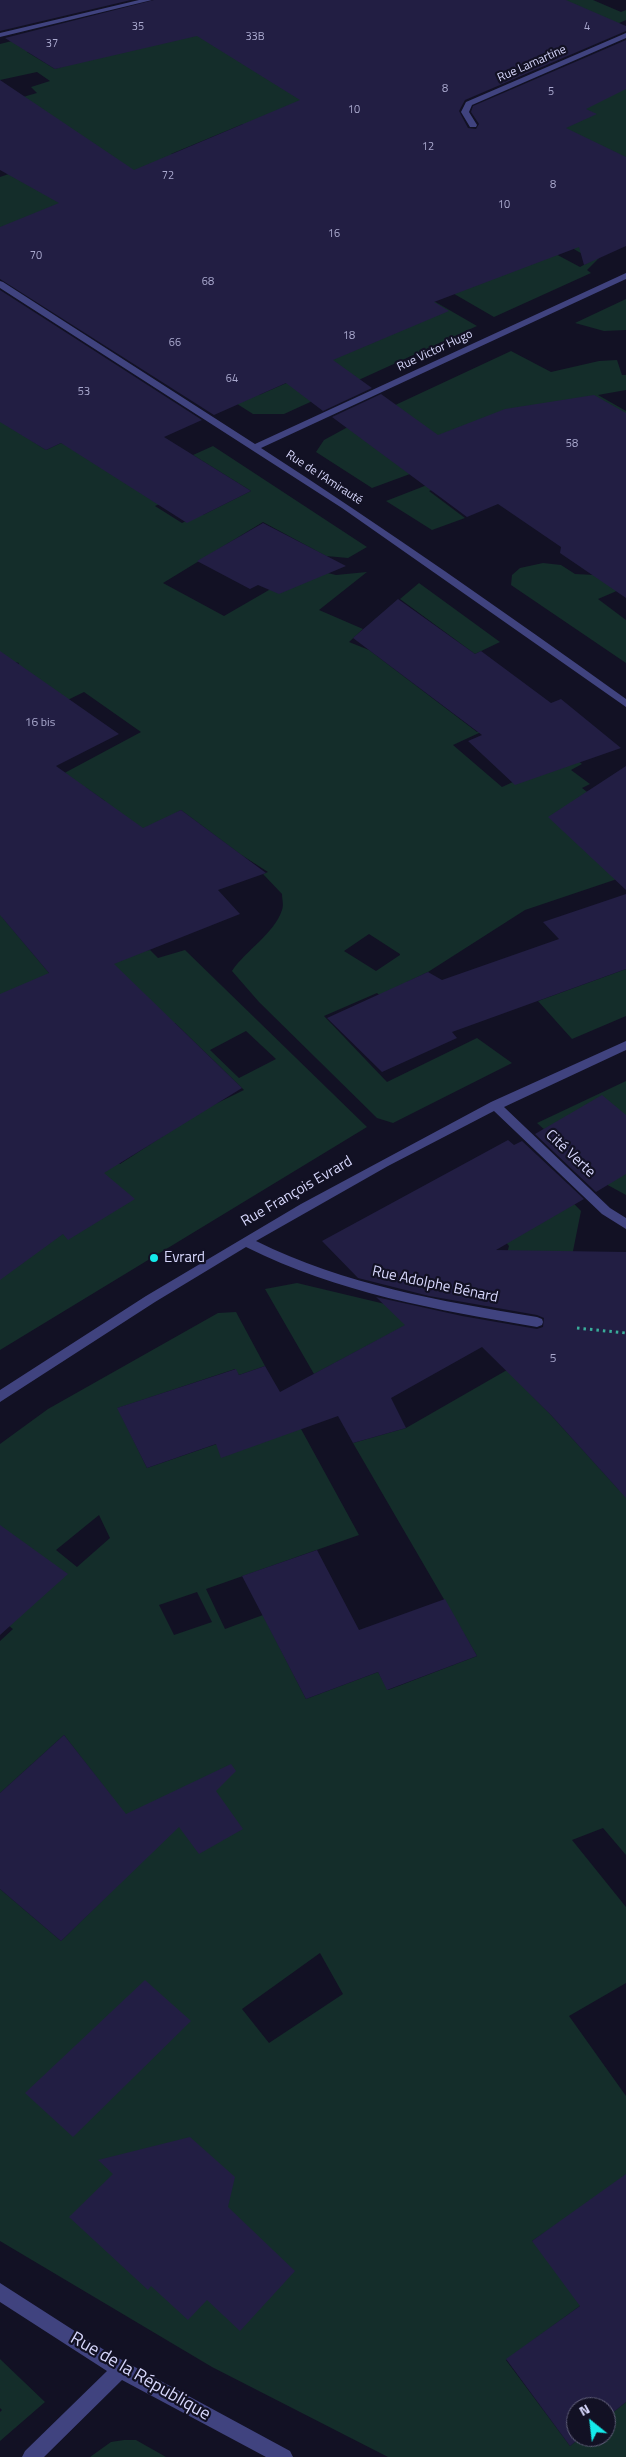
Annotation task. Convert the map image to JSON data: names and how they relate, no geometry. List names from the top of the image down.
{
  "streets": {
    "street": [
      "Rue Lamartine",
      "Rue Victor Hugo",
      "Rue de l'Amirauté",
      "Cité Verte",
      "Rue François Evrard",
      "Rue Adolphe Bénard",
      "Rue de la République"
    ]
  },
  "crossings": [
    ["Rue Victor Hugo", "Rue de l'Amirauté"],
    ["Cité Verte", "Rue François Evrard"],
    ["Rue François Evrard", "Rue Adolphe Bénard"]
  ],
  "places": ["Evrard"],
  "house_numbers": [
    "35",
    "4",
    "33B",
    "37",
    "8",
    "5",
    "10",
    "12",
    "72",
    "8",
    "10",
    "16",
    "70",
    "68",
    "18",
    "66",
    "64",
    "53",
    "58",
    "16 bis",
    "5"
  ],
  "north": "top left"
}
